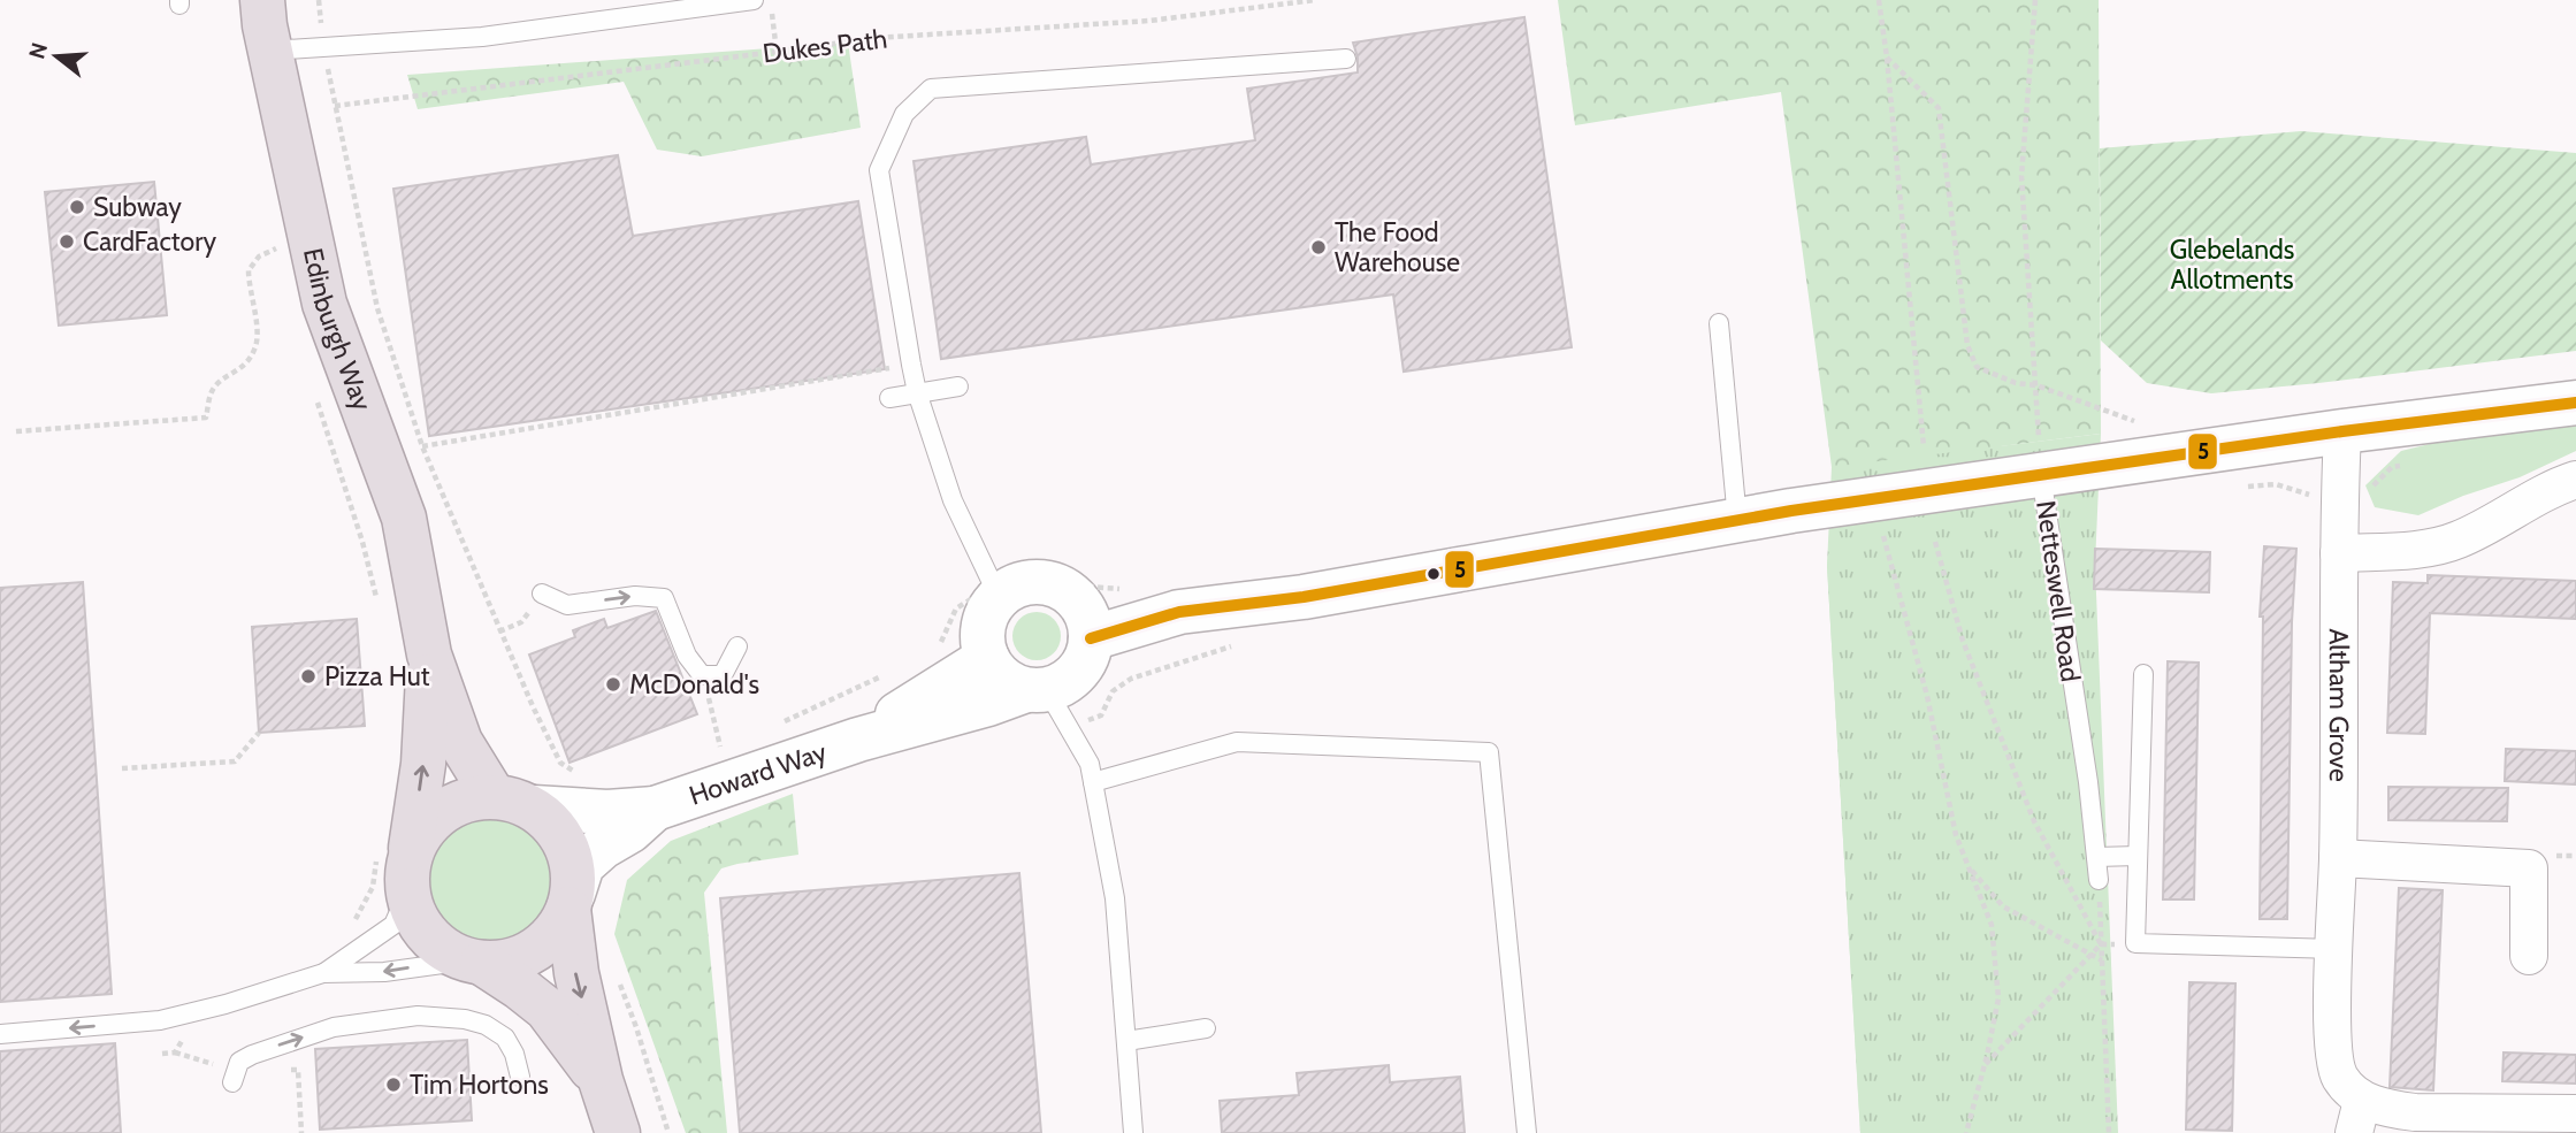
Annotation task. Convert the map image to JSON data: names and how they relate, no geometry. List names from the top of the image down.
{
  "streets": {
    "highway": ["Edinburgh Way"],
    "street": ["Altham Grove", "Howard Way"],
    "lane": ["Netteswell Road"],
    "path": ["Dukes Path"]
  },
  "parks": ["Glebelands Allotments"],
  "places": [
    "Subway",
    "CardFactory",
    "The Food Warehouse",
    "Pizza Hut",
    "McDonald's",
    "Tim Hortons"
  ],
  "lines": ["transit line 5"],
  "north": "left"
}
